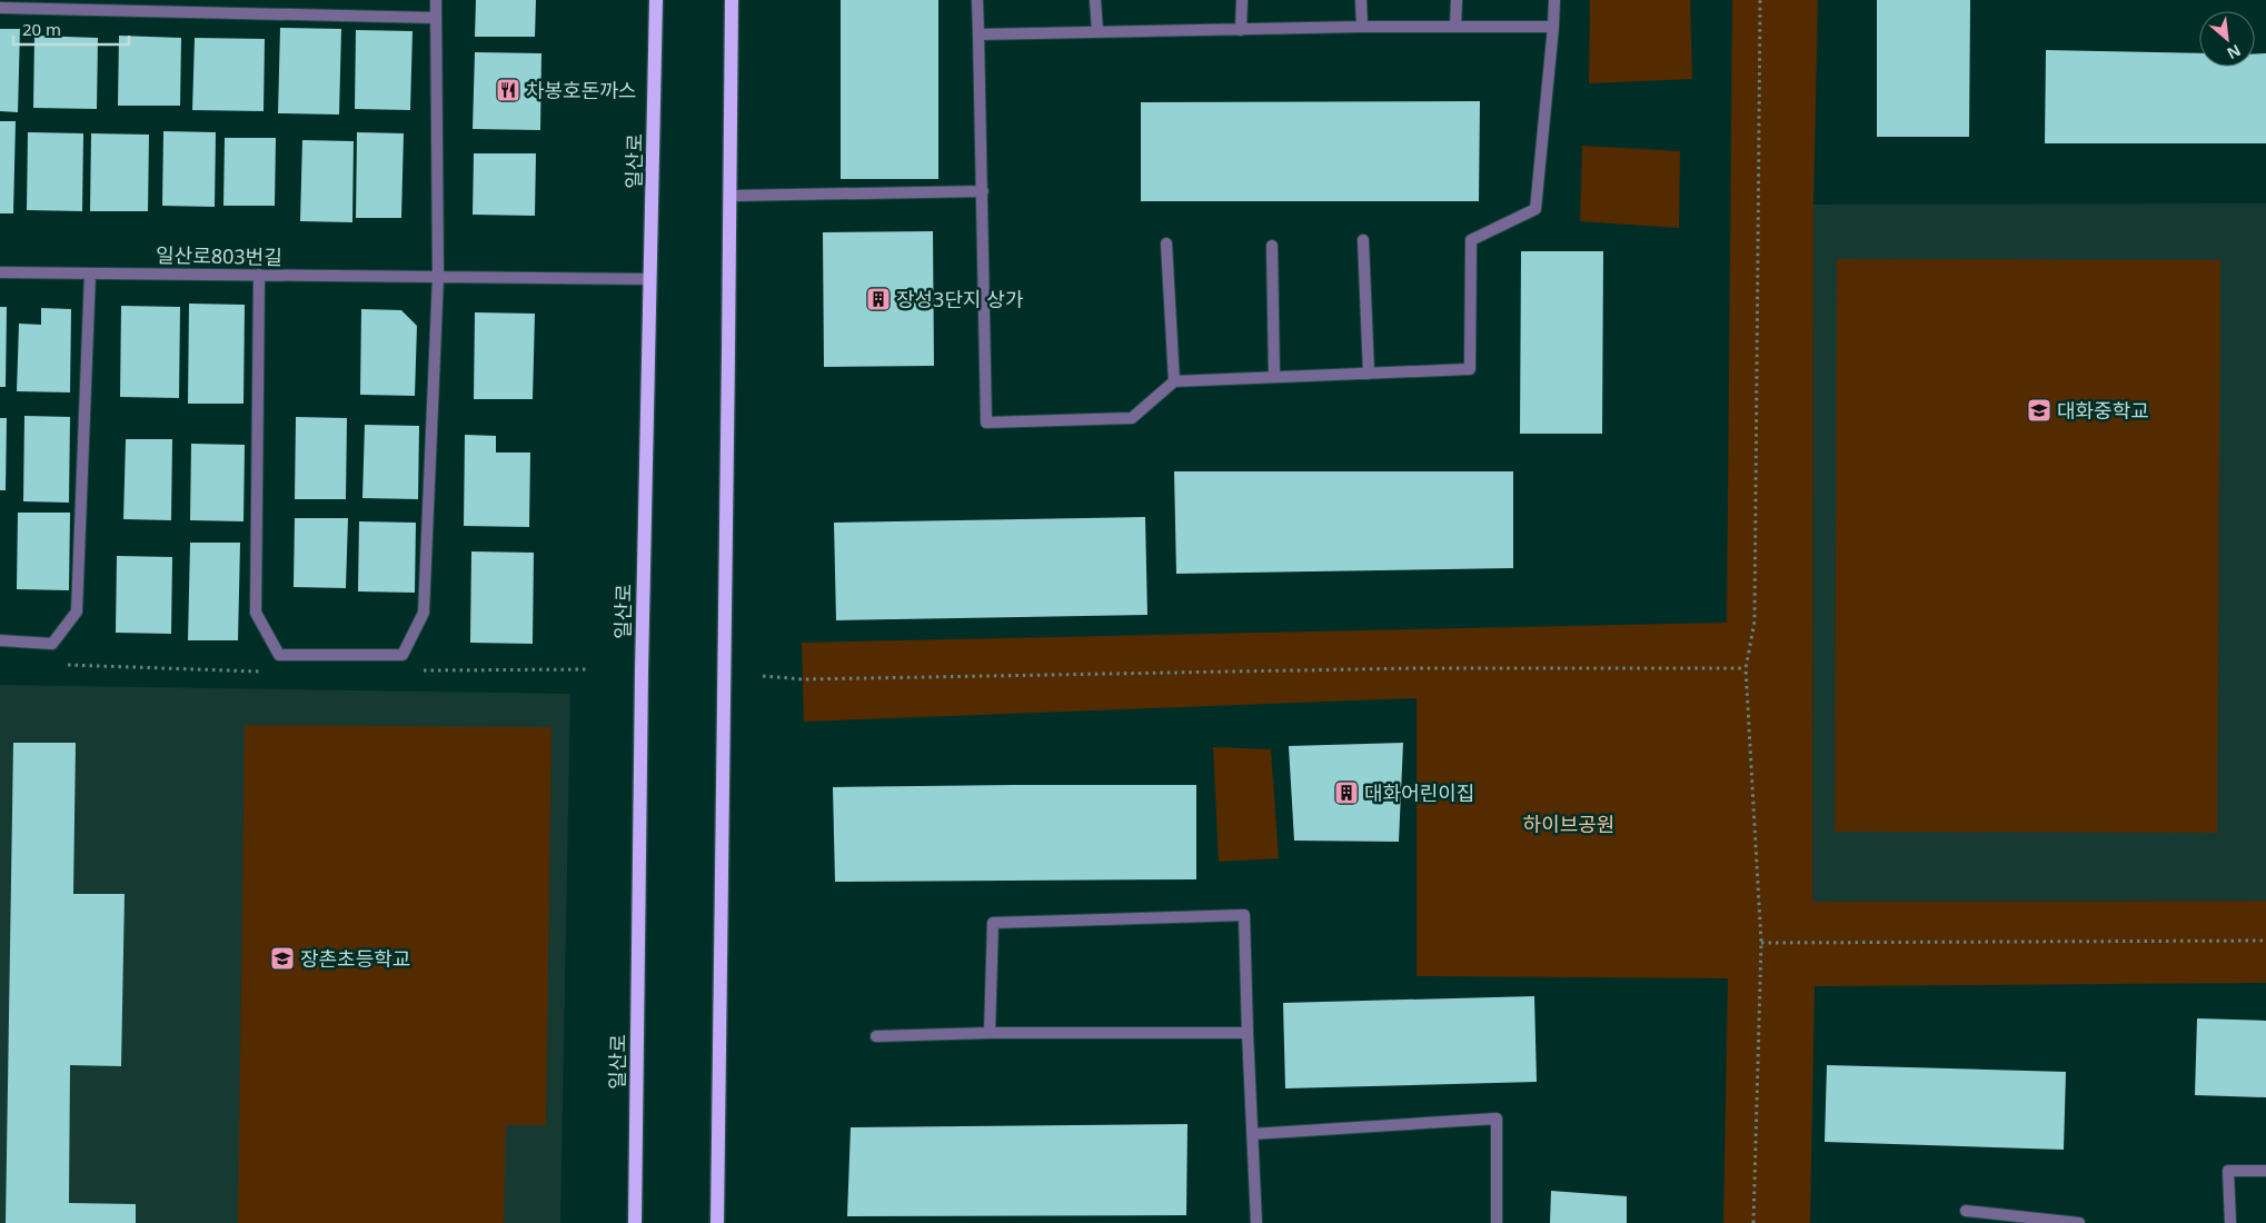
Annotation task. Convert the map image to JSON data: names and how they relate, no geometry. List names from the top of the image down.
{
  "streets": {
    "main road": ["일산로"],
    "street": ["일산로803번길"]
  },
  "crossings": [
    ["일산로", "일산로803번길"]
  ],
  "parks": ["하이브공원"],
  "places": {
    "restaurant": ["차봉호돈까스"],
    "building": ["장성3단지 상가", "대화어린이집"],
    "school or university": ["대화중학교", "장촌초등학교"]
  },
  "scale_bar": "20 m",
  "north": "bottom right"
}
